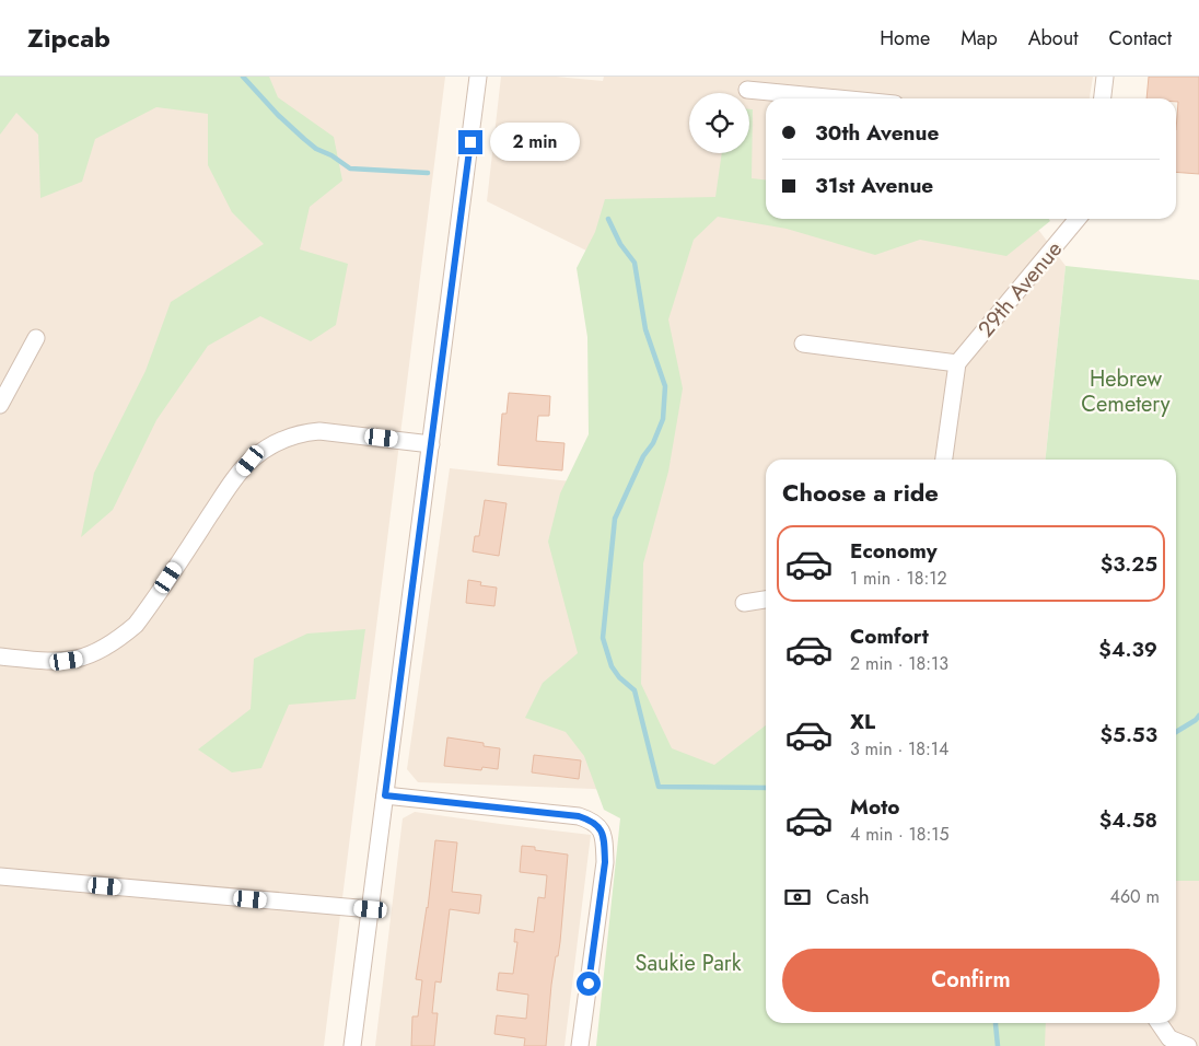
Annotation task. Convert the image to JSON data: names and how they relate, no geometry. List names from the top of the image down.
{
  "streets": {
    "street": ["29th Avenue"]
  },
  "parks": ["Hebrew Cemetery", "Saukie Park"],
  "page": {
    "header": "Zipcab",
    "nav": [
      "Home",
      "Map",
      "About",
      "Contact"
    ],
    "banner": ["30th Avenue", "31st Avenue"],
    "bubble": "2 min",
    "heading": "Choose a ride",
    "list": [
      {
        "name": "Economy",
        "note": "1 min · 18:12",
        "value": "$3.25"
      },
      {
        "name": "Comfort",
        "note": "2 min · 18:13",
        "value": "$4.39"
      },
      {
        "name": "XL",
        "note": "3 min · 18:14",
        "value": "$5.53"
      },
      {
        "name": "Moto",
        "note": "4 min · 18:15",
        "value": "$4.58"
      }
    ],
    "pay": ["Cash", "460 m"],
    "buttons": "Confirm"
  }
}
